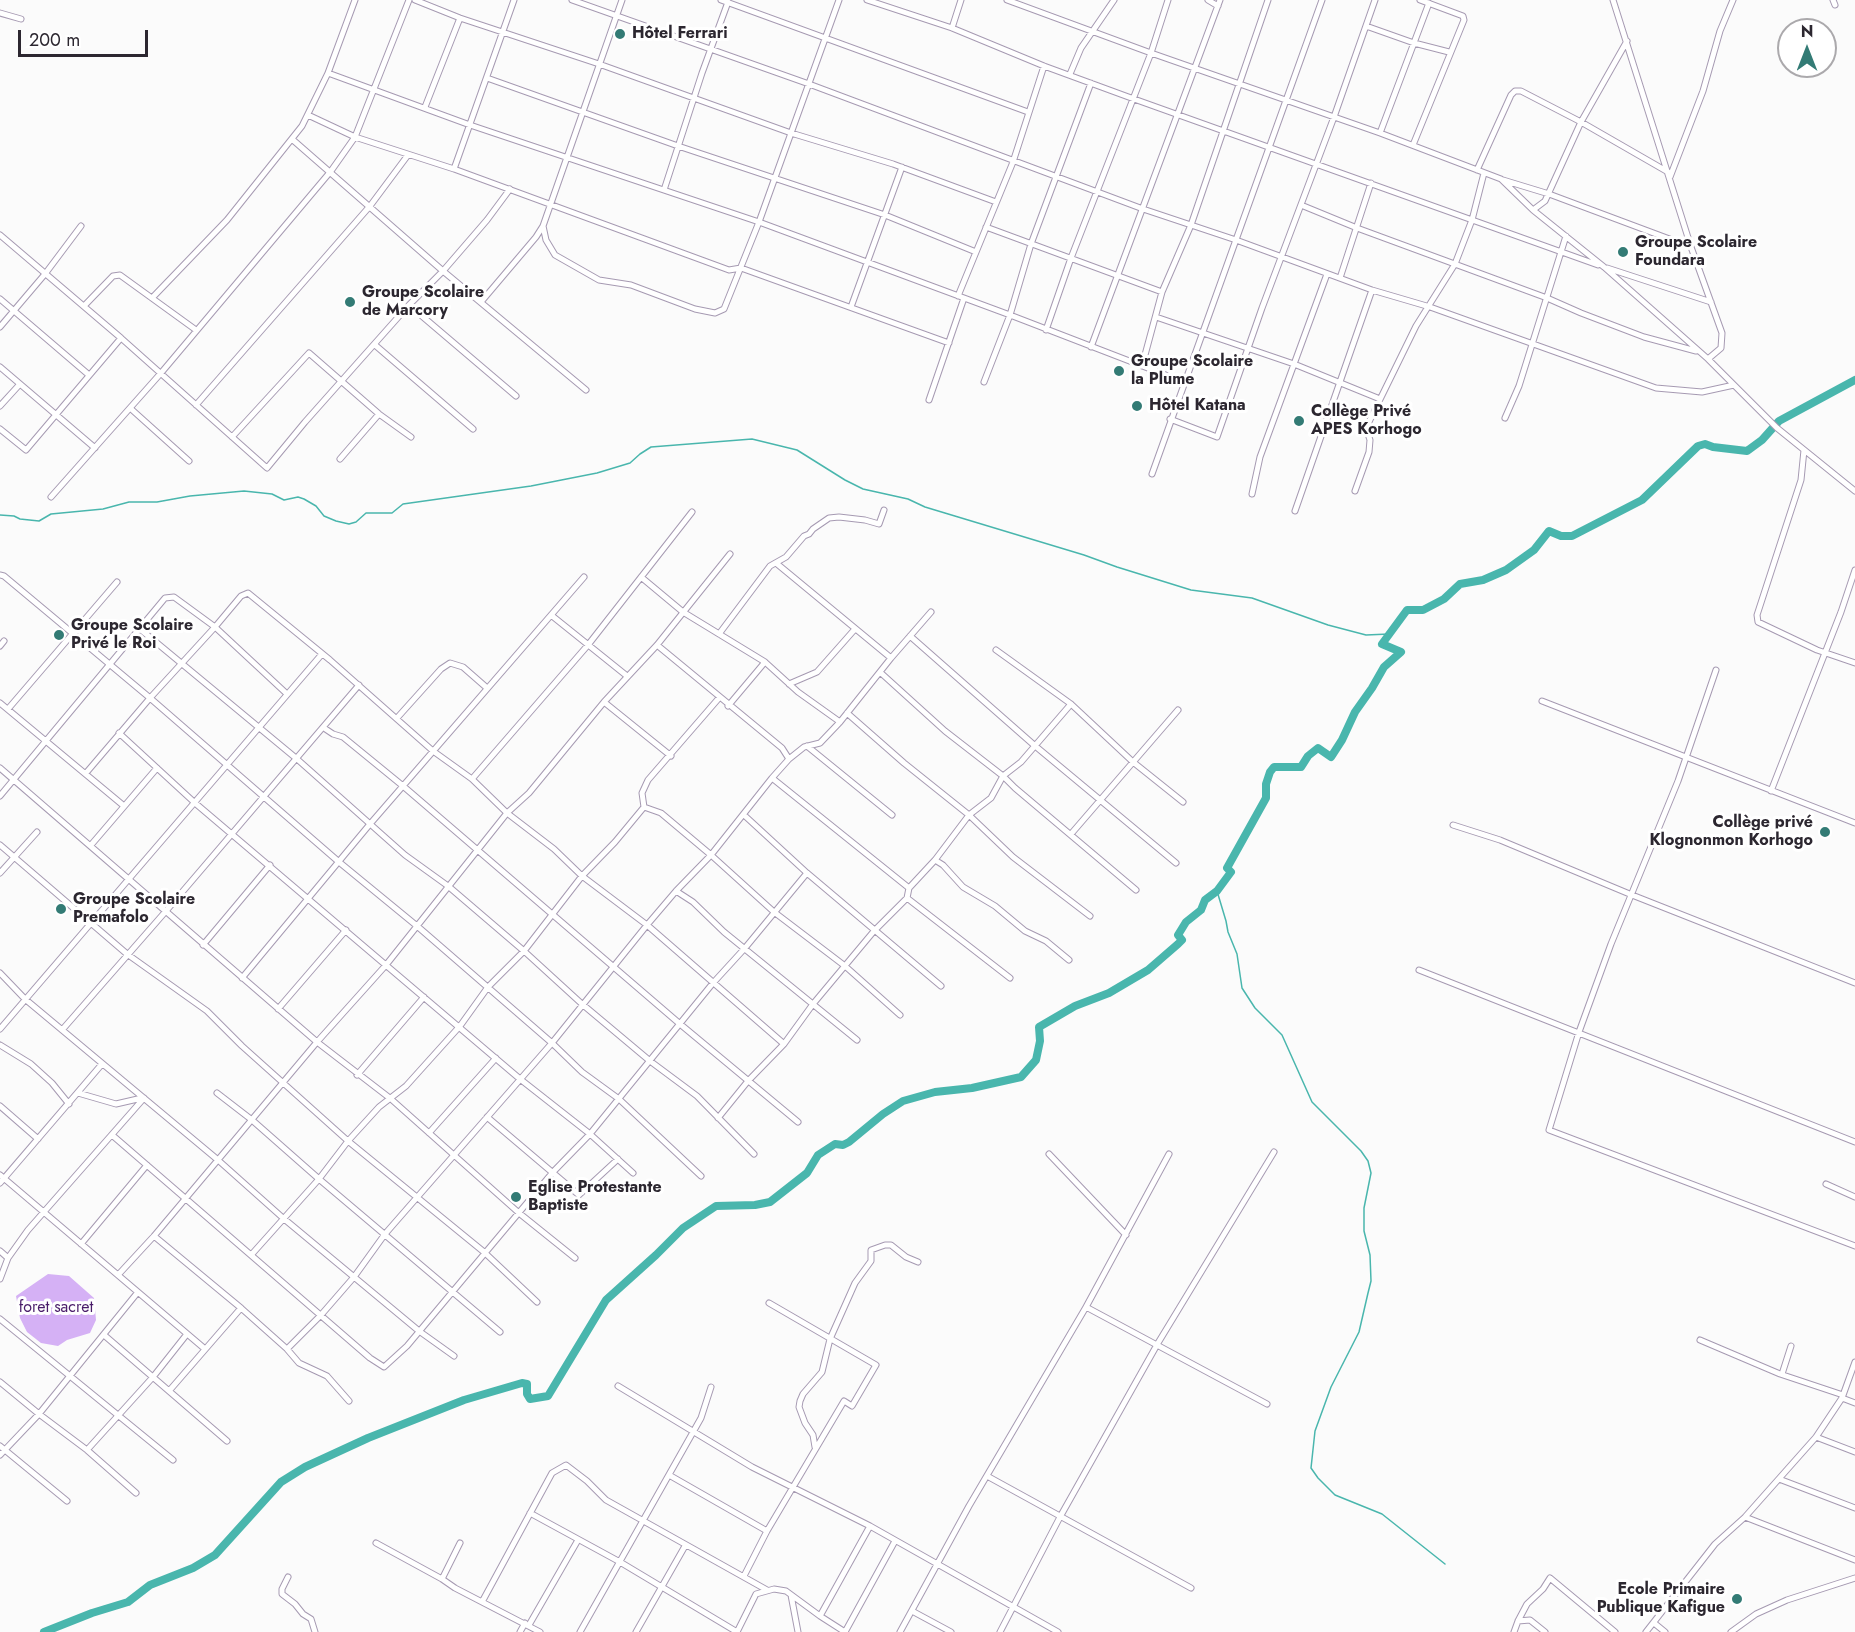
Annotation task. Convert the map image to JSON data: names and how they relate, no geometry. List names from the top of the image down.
{
  "parks": ["foret sacret"],
  "places": [
    "Hôtel Ferrari",
    "Groupe Scolaire Foundara",
    "Groupe Scolaire de Marcory",
    "Groupe Scolaire la Plume",
    "Hôtel Katana",
    "Collège Privé APES Korhogo",
    "Groupe Scolaire Privé le Roi",
    "Collège privé Klognonmon Korhogo",
    "Groupe Scolaire Premafolo",
    "Eglise Protestante Baptiste",
    "Ecole Primaire Publique Kafigue"
  ],
  "scale_bar": "200 m",
  "north": "top"
}
